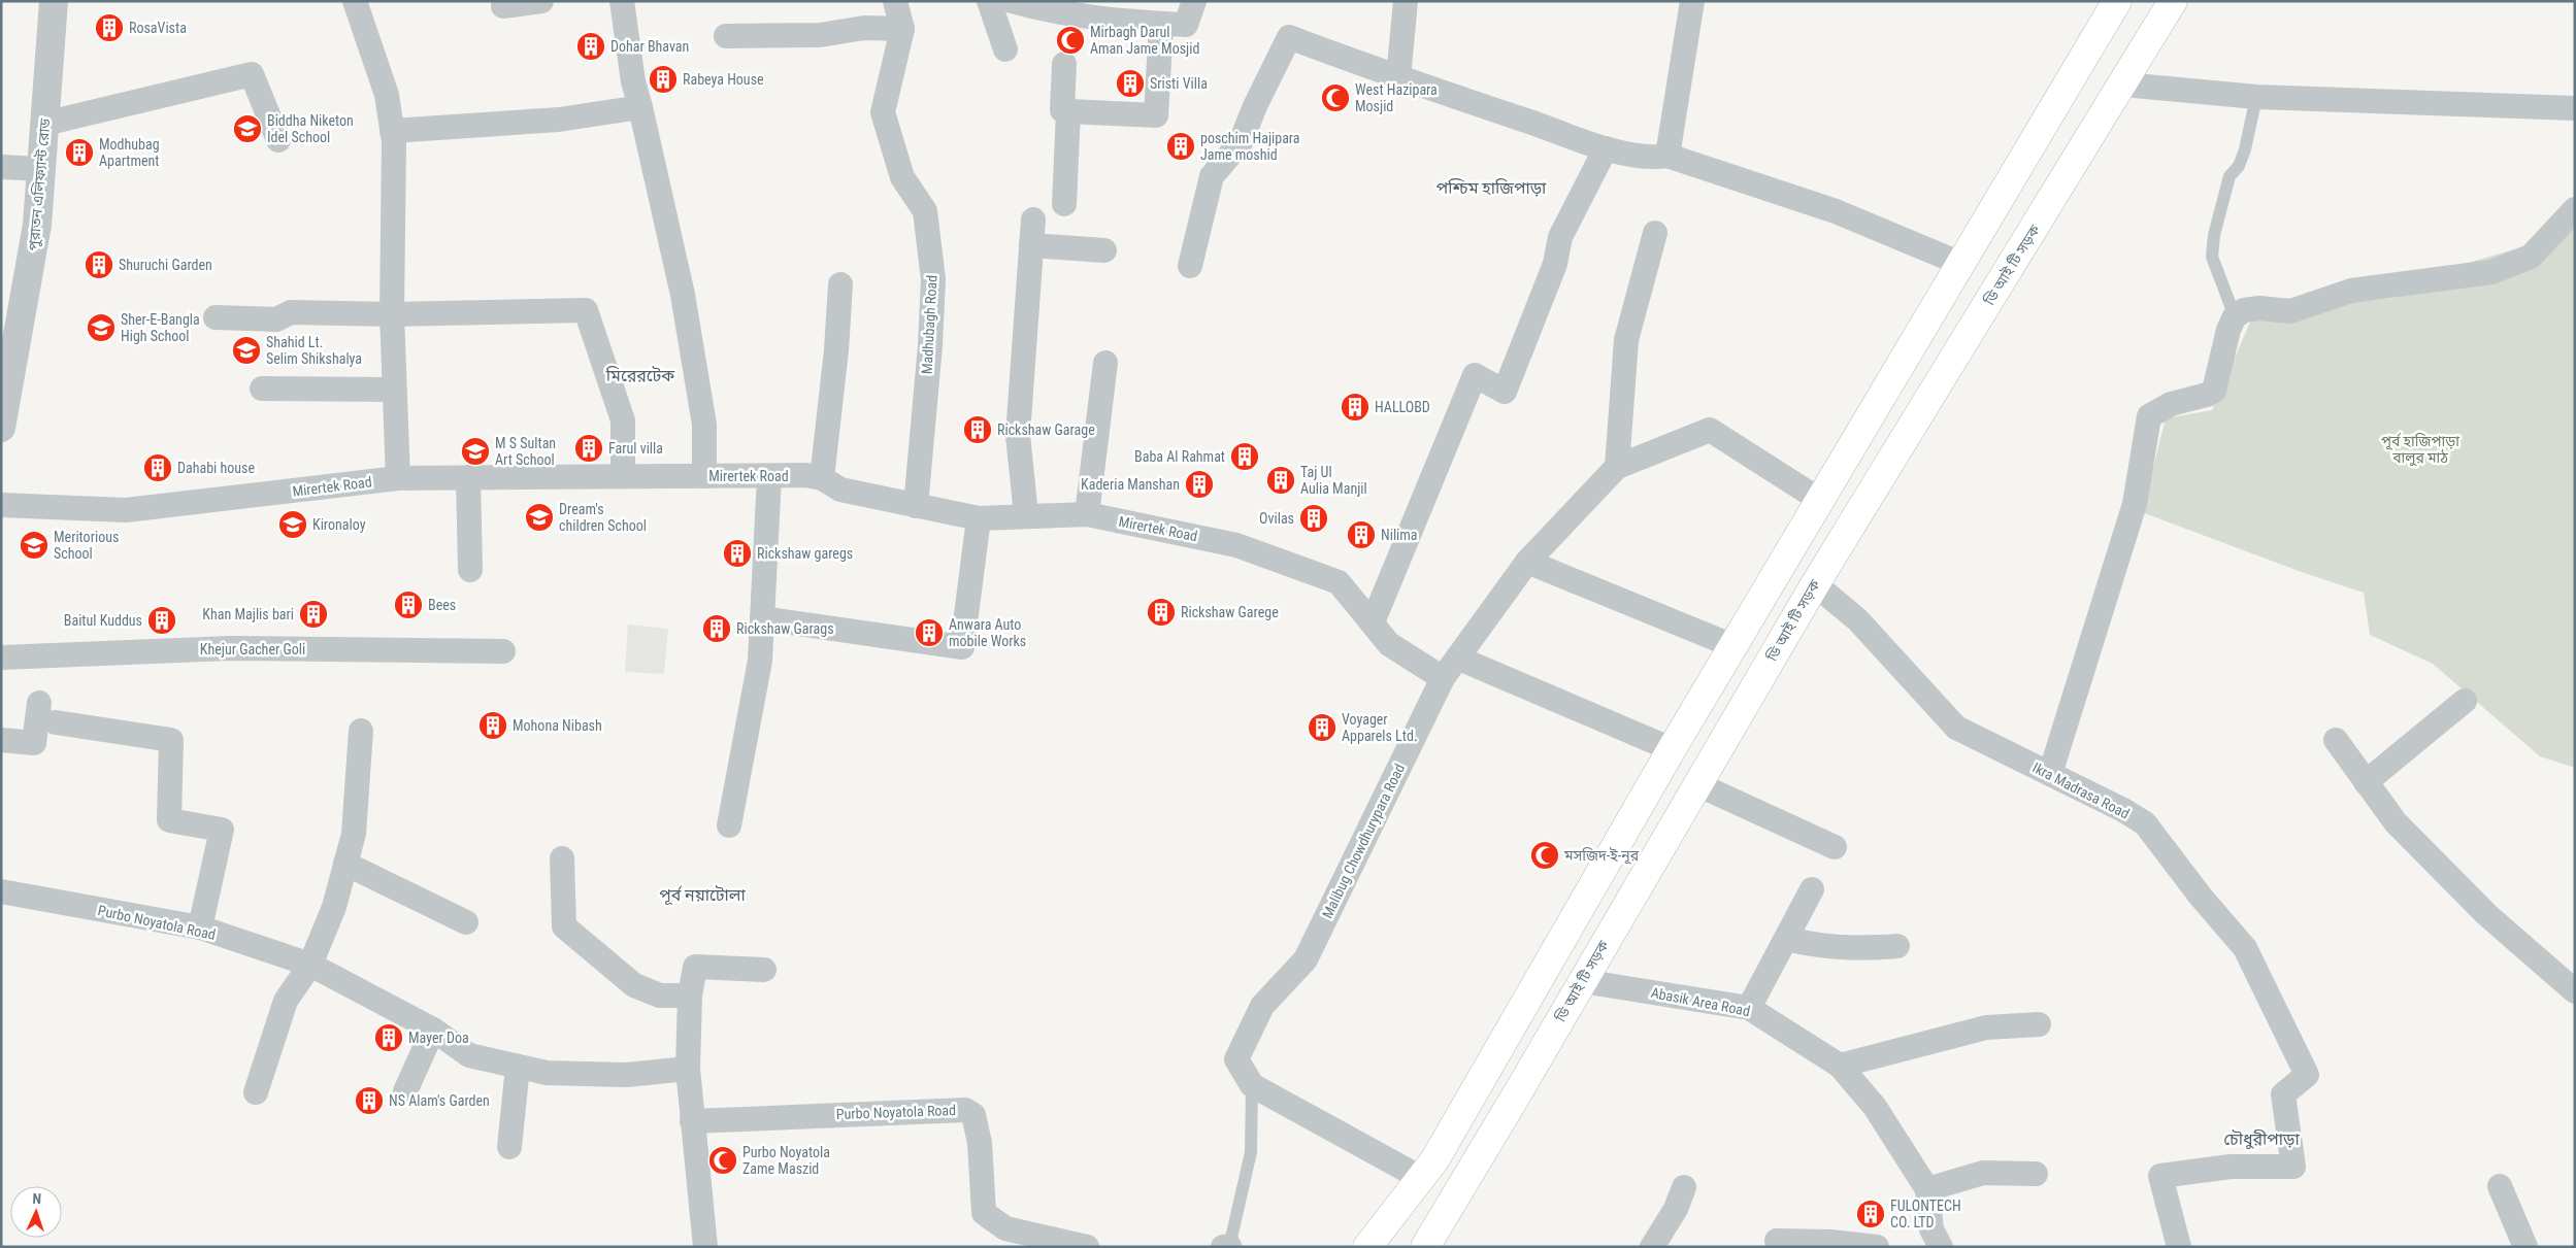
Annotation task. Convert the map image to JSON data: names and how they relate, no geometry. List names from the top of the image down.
{
  "streets": {
    "main road": ["ডি আই টি সড়ক"],
    "street": [
      "পুরাতন এলিফ্যান্ট রোড",
      "Madhubagh Road",
      "Mirertek Road",
      "Khejur Gacher Goli",
      "Ikra Madrasa Road",
      "Malibug Chowdhurypara Road",
      "Purbo Noyatola Road",
      "Abasik Area Road"
    ]
  },
  "crossings": [
    ["ডি আই টি সড়ক", "Ikra Madrasa Road"],
    ["ডি আই টি সড়ক", "Abasik Area Road"],
    ["Madhubagh Road", "Mirertek Road"],
    ["Mirertek Road", "Malibug Chowdhurypara Road"]
  ],
  "districts": [
    "পশ্চিম হাজিপাড়া",
    "মিরেরটেক",
    "পূর্ব নয়াটোলা",
    "চৌধুরীপাড়া"
  ],
  "parks": ["পূর্ব হাজিপাড়া বালুর মাঠ"],
  "places": {
    "building": [
      "RosaVista",
      "Dohar Bhavan",
      "Rabeya House",
      "Sristi Villa",
      "poschim Hajipara Jame moshid",
      "Modhubag Apartment",
      "Shuruchi Garden",
      "HALLOBD",
      "Rickshaw Garage",
      "Farul villa",
      "Baba Al Rahmat",
      "Dahabi house",
      "Taj Ul Aulia Manjil",
      "Kaderia Manshan",
      "Ovilas",
      "Nilima",
      "Rickshaw garegs",
      "Bees",
      "Rickshaw Garege",
      "Khan Majlis bari",
      "Baitul Kuddus",
      "Rickshaw Garags",
      "Anwara Auto mobile Works",
      "Mohona Nibash",
      "Voyager Apparels Ltd.",
      "Mayer Doa",
      "NS Alam's Garden",
      "FULONTECH CO. LTD"
    ],
    "mosque": [
      "Mirbagh Darul Aman Jame Mosjid",
      "West Hazipara Mosjid",
      "মসজিদ-ই-নূর",
      "Purbo Noyatola Zame Maszid"
    ],
    "school or university": [
      "Biddha Niketon Idel School",
      "Sher-E-Bangla High School",
      "Shahid Lt. Selim Shikshalya",
      "M S Sultan Art School",
      "Dream's children School",
      "Kironaloy",
      "Meritorious School"
    ]
  },
  "north": "top"
}
